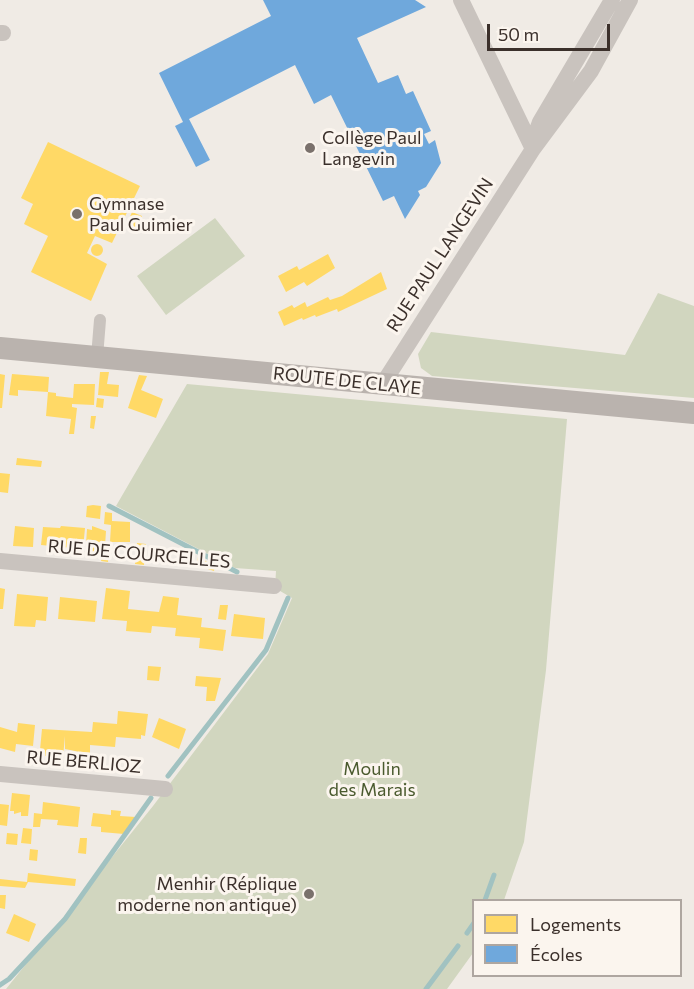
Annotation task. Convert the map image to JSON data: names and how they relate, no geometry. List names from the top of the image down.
{
  "streets": {
    "main road": ["ROUTE DE CLAYE"],
    "street": ["RUE PAUL LANGEVIN", "RUE DE COURCELLES", "RUE BERLIOZ"]
  },
  "crossings": [
    ["RUE PAUL LANGEVIN", "ROUTE DE CLAYE"]
  ],
  "parks": ["Moulin des Marais"],
  "places": ["Collège Paul Langevin", "Gymnase Paul Guimier", "Menhir (Réplique moderne non antique)"],
  "legend": ["Logements", "Écoles"],
  "scale_bar": "50 m"
}
